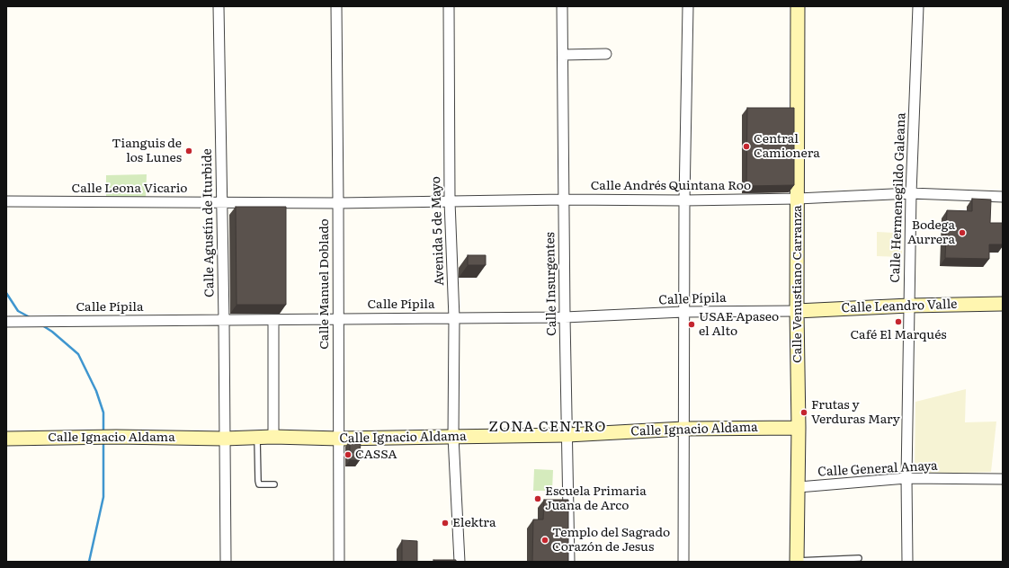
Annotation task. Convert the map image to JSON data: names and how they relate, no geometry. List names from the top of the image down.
{
  "streets": {
    "street": [
      "Calle Andrés Quintana Roo",
      "Calle Leona Vicario",
      "Calle Hermenegildo Galeana",
      "Calle Agustín de Iturbide",
      "Avenida 5 de Mayo",
      "Calle Manuel Doblado",
      "Calle Insurgentes",
      "Calle Venustiano Carranza",
      "Calle Pípila",
      "Calle Leandro Valle",
      "Calle Ignacio Aldama",
      "Calle General Anaya"
    ]
  },
  "crossings": [
    ["Calle Andrés Quintana Roo", "Calle Leona Vicario"],
    ["Calle Andrés Quintana Roo", "Calle Hermenegildo Galeana"],
    ["Calle Andrés Quintana Roo", "Avenida 5 de Mayo"],
    ["Calle Andrés Quintana Roo", "Calle Manuel Doblado"],
    ["Calle Andrés Quintana Roo", "Calle Insurgentes"],
    ["Calle Andrés Quintana Roo", "Calle Venustiano Carranza"],
    ["Calle Leona Vicario", "Calle Agustín de Iturbide"],
    ["Calle Leona Vicario", "Calle Manuel Doblado"],
    ["Calle Hermenegildo Galeana", "Calle Leandro Valle"],
    ["Calle Hermenegildo Galeana", "Calle General Anaya"],
    ["Calle Agustín de Iturbide", "Calle Pípila"],
    ["Calle Agustín de Iturbide", "Calle Ignacio Aldama"],
    ["Avenida 5 de Mayo", "Calle Pípila"],
    ["Avenida 5 de Mayo", "Calle Ignacio Aldama"],
    ["Calle Manuel Doblado", "Calle Pípila"],
    ["Calle Manuel Doblado", "Calle Ignacio Aldama"],
    ["Calle Insurgentes", "Calle Pípila"],
    ["Calle Insurgentes", "Calle Ignacio Aldama"],
    ["Calle Venustiano Carranza", "Calle Pípila"],
    ["Calle Venustiano Carranza", "Calle Leandro Valle"],
    ["Calle Venustiano Carranza", "Calle Ignacio Aldama"],
    ["Calle Venustiano Carranza", "Calle General Anaya"],
    ["Calle Pípila", "Calle Leandro Valle"]
  ],
  "districts": ["ZONA CENTRO"],
  "places": [
    "Central Camionera",
    "Tianguis de los Lunes",
    "Bodega Aurrera",
    "Café El Marqués",
    "USAE Apaseo el Alto",
    "Frutas y Verduras Mary",
    "CASSA",
    "Escuela Primaria Juana de Arco",
    "Elektra",
    "Templo del Sagrado Corazón de Jesus"
  ]
}
